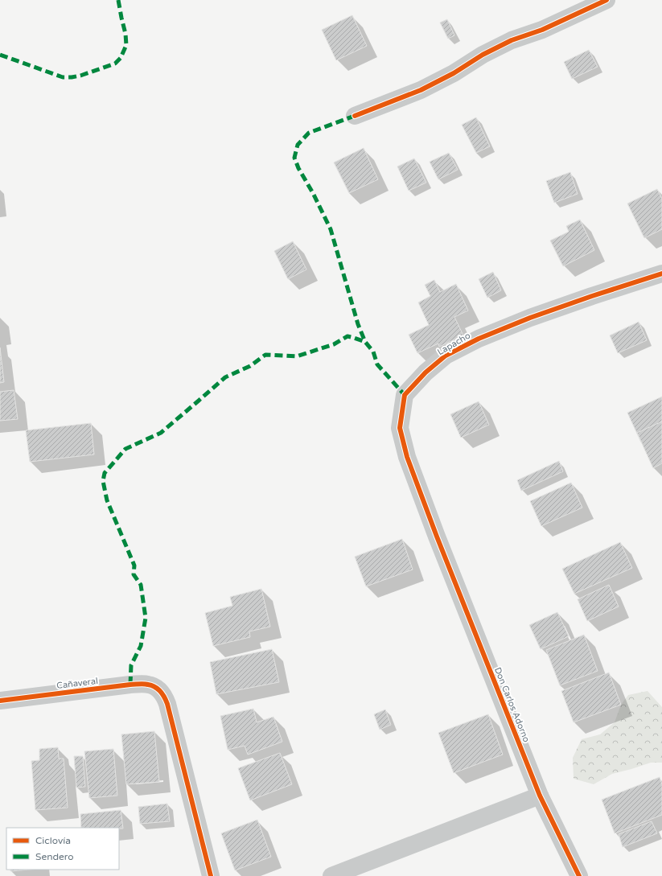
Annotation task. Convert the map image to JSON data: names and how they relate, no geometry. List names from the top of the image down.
{
  "streets": {
    "street": ["Lapacho", "Cañaveral", "Don Carlos Adorno"]
  },
  "crossings": [
    ["Lapacho", "Don Carlos Adorno"]
  ],
  "legend": ["Ciclovía", "Sendero"]
}
